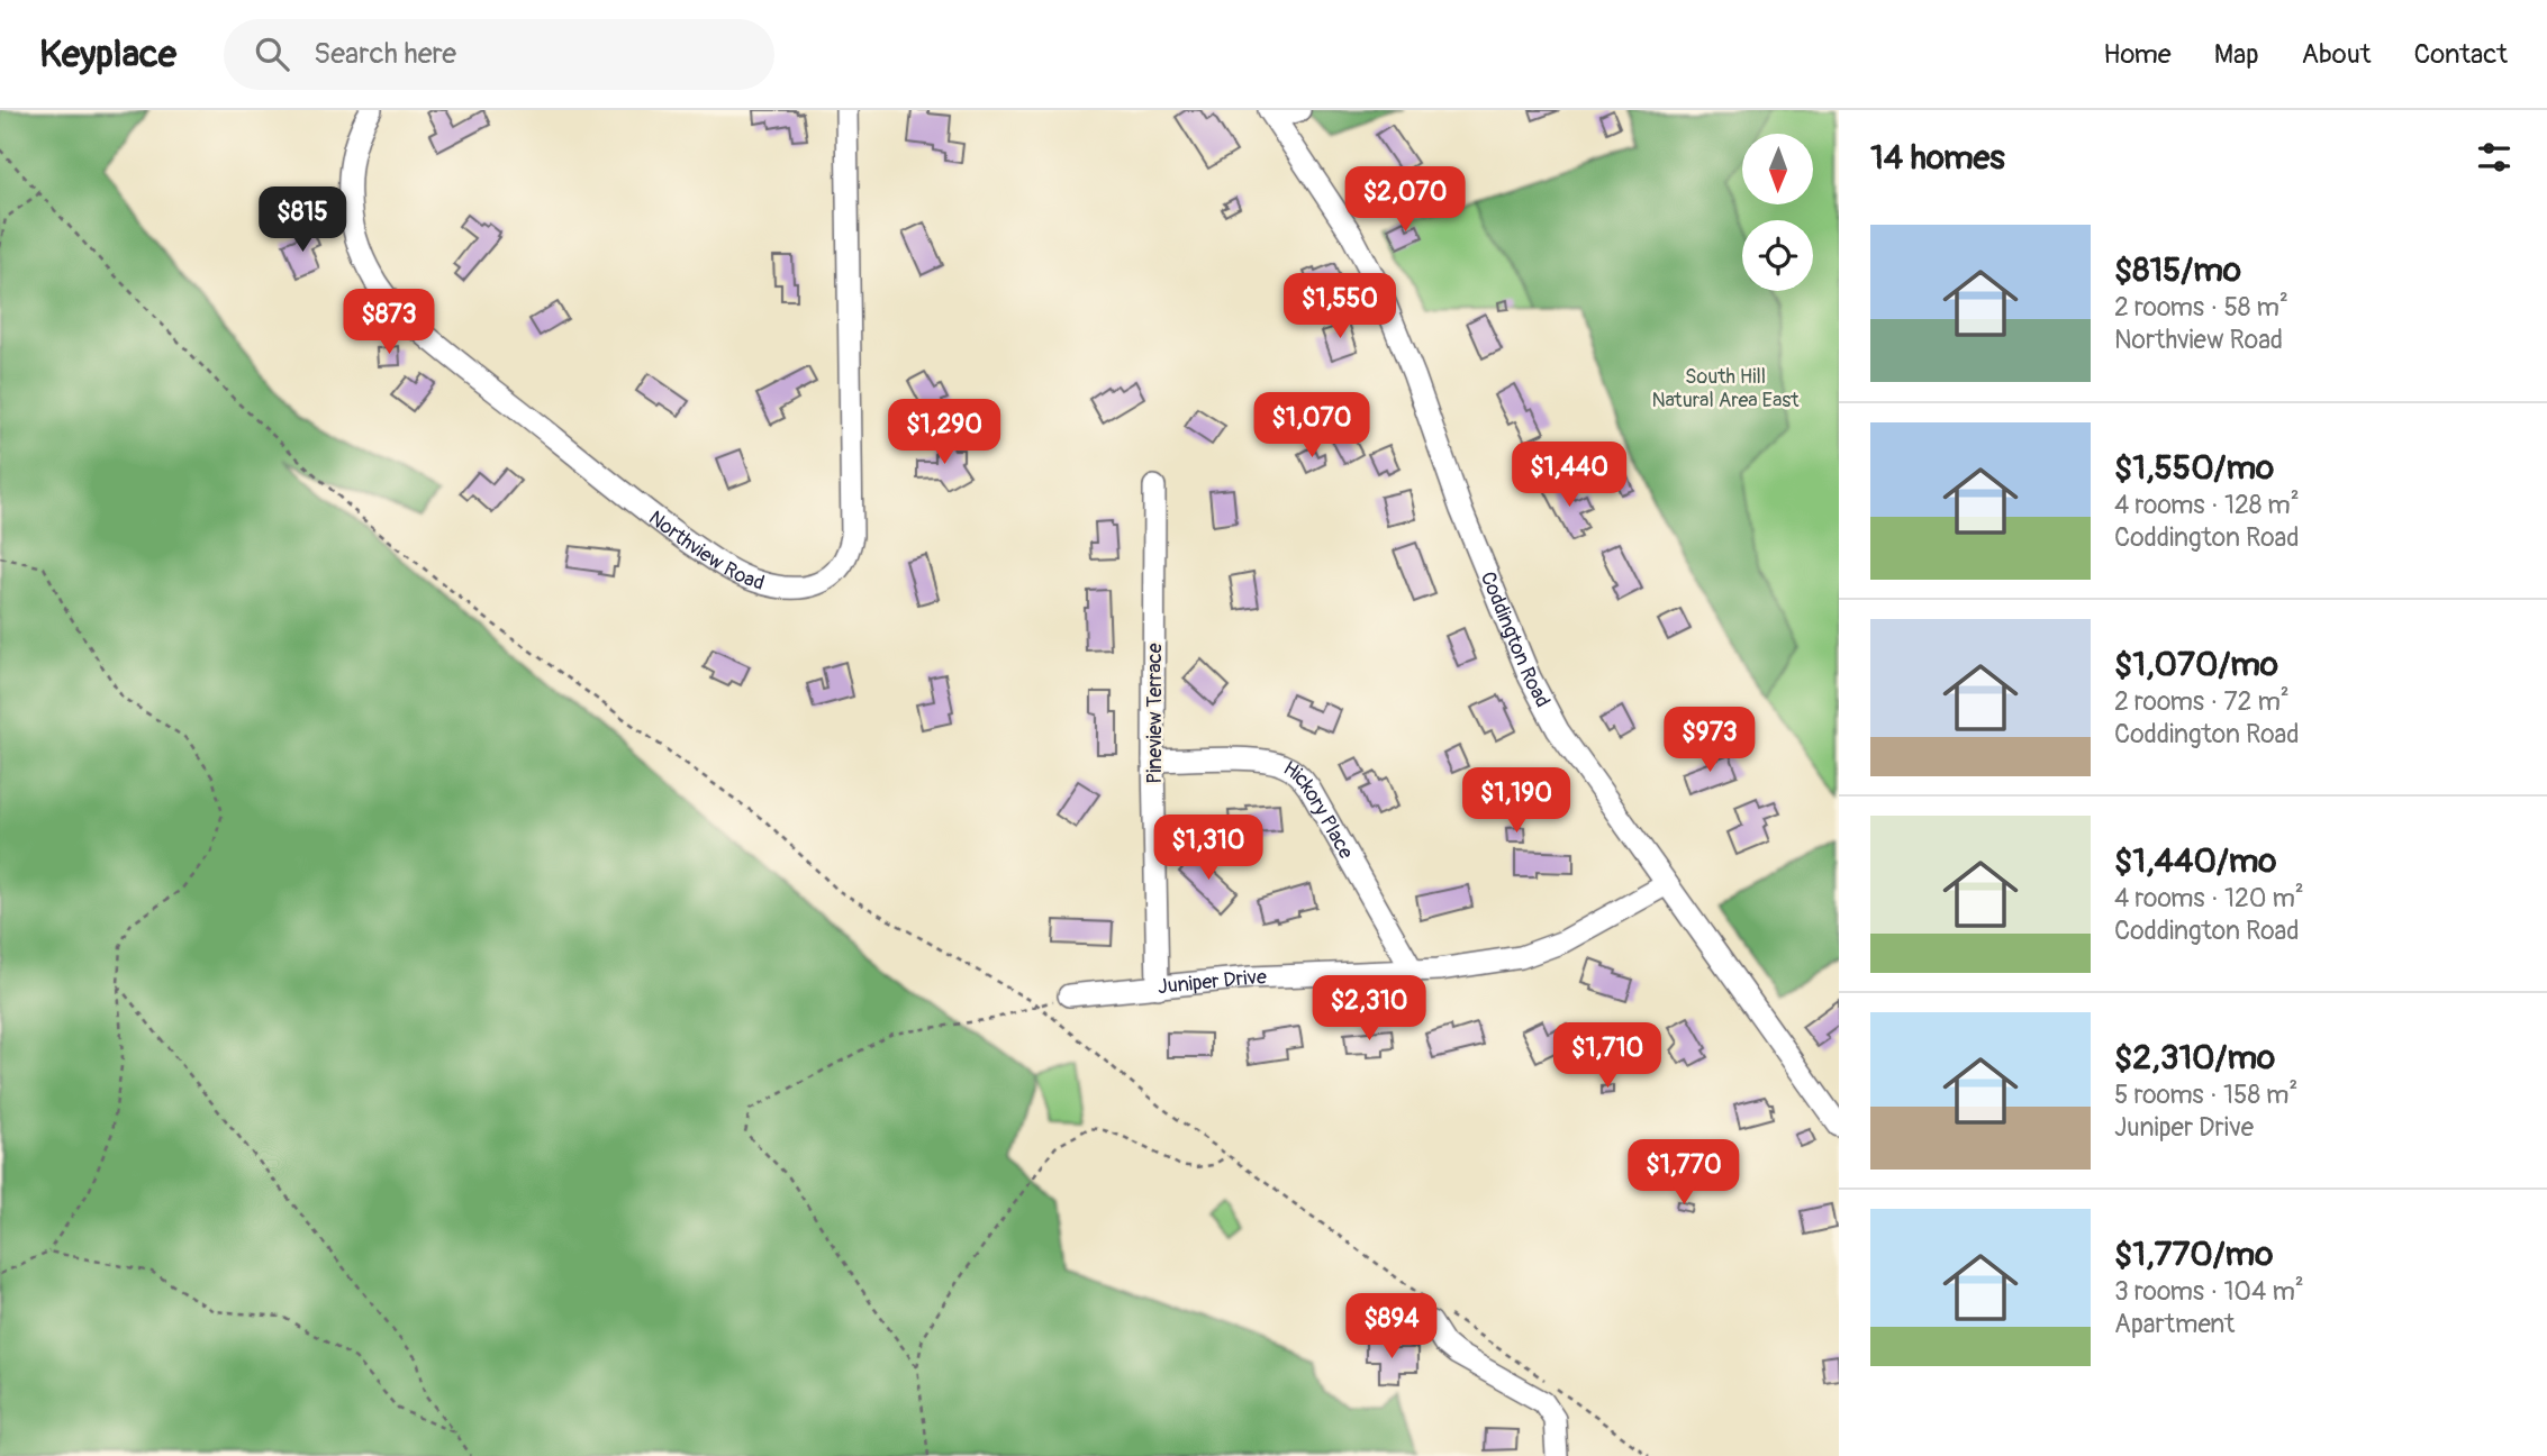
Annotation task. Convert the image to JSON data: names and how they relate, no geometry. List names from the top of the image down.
{
  "streets": {
    "street": [
      "Northview Road",
      "Coddington Road",
      "Pineview Terrace",
      "Hickory Place",
      "Juniper Drive"
    ]
  },
  "crossings": [
    ["Coddington Road", "Juniper Drive"],
    ["Pineview Terrace", "Hickory Place"],
    ["Pineview Terrace", "Juniper Drive"],
    ["Hickory Place", "Juniper Drive"]
  ],
  "parks": ["South Hill Natural Area East"],
  "north": "bottom",
  "page": {
    "header": "Keyplace",
    "search": "Search here",
    "nav": [
      "Home",
      "Map",
      "About",
      "Contact"
    ],
    "heading": "14 homes",
    "price": [
      "$2,070",
      "$815",
      "$1,550",
      "$873",
      "$1,070",
      "$1,290",
      "$1,440",
      "$973",
      "$1,190",
      "$1,310",
      "$2,310",
      "$1,710",
      "$1,770",
      "$894"
    ],
    "list": [
      {
        "name": "$815/mo",
        "note": "2 rooms · 58 m² · Northview Road"
      },
      {
        "name": "$1,550/mo",
        "note": "4 rooms · 128 m² · Coddington Road"
      },
      {
        "name": "$1,070/mo",
        "note": "2 rooms · 72 m² · Coddington Road"
      },
      {
        "name": "$1,440/mo",
        "note": "4 rooms · 120 m² · Coddington Road"
      },
      {
        "name": "$2,310/mo",
        "note": "5 rooms · 158 m² · Juniper Drive"
      },
      {
        "name": "$1,770/mo",
        "note": "3 rooms · 104 m² · Apartment"
      }
    ]
  }
}
